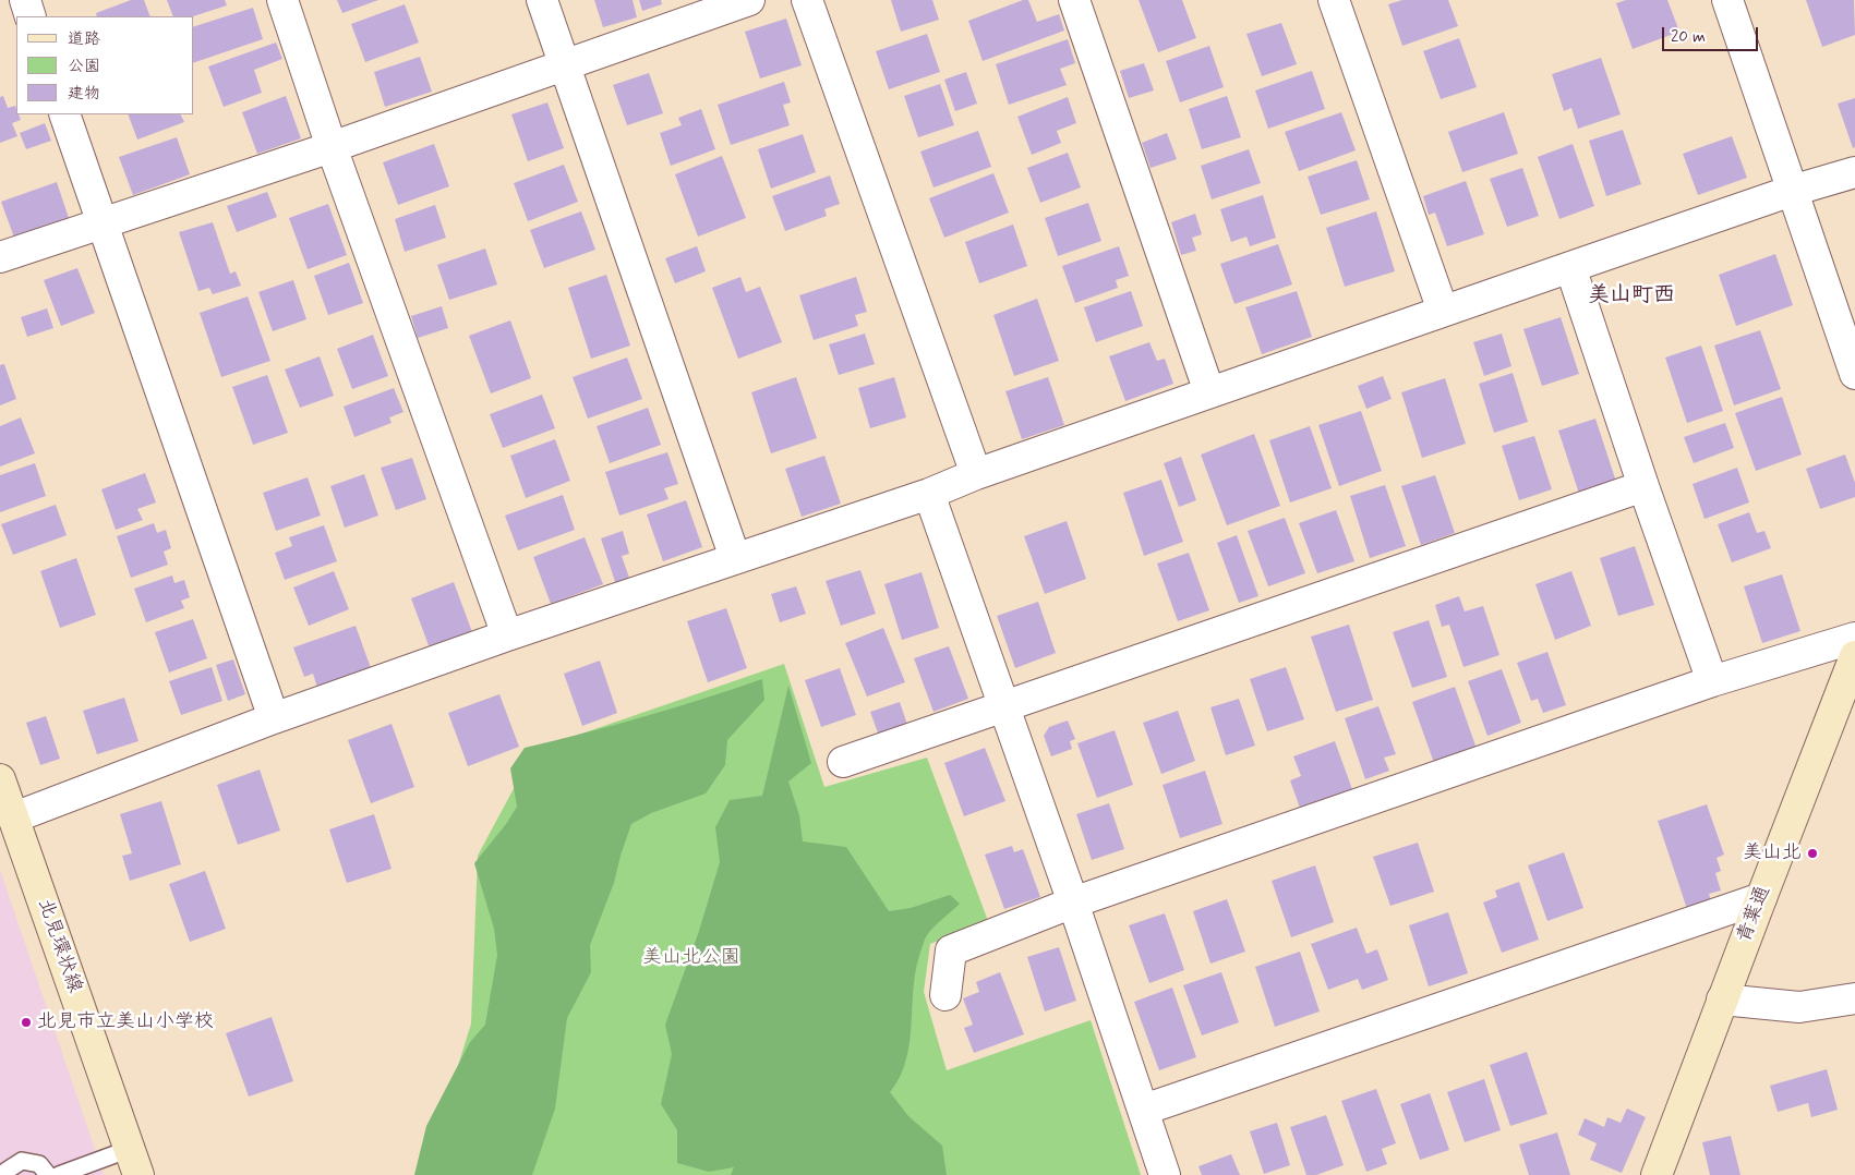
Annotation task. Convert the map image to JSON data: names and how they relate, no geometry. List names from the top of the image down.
{
  "streets": {
    "street": ["青葉通", "北見環状線"]
  },
  "districts": ["美山町西"],
  "parks": ["美山北公園"],
  "places": ["美山北", "北見市立美山小学校"],
  "legend": ["道路", "公園", "建物"],
  "scale_bar": "20 m"
}
